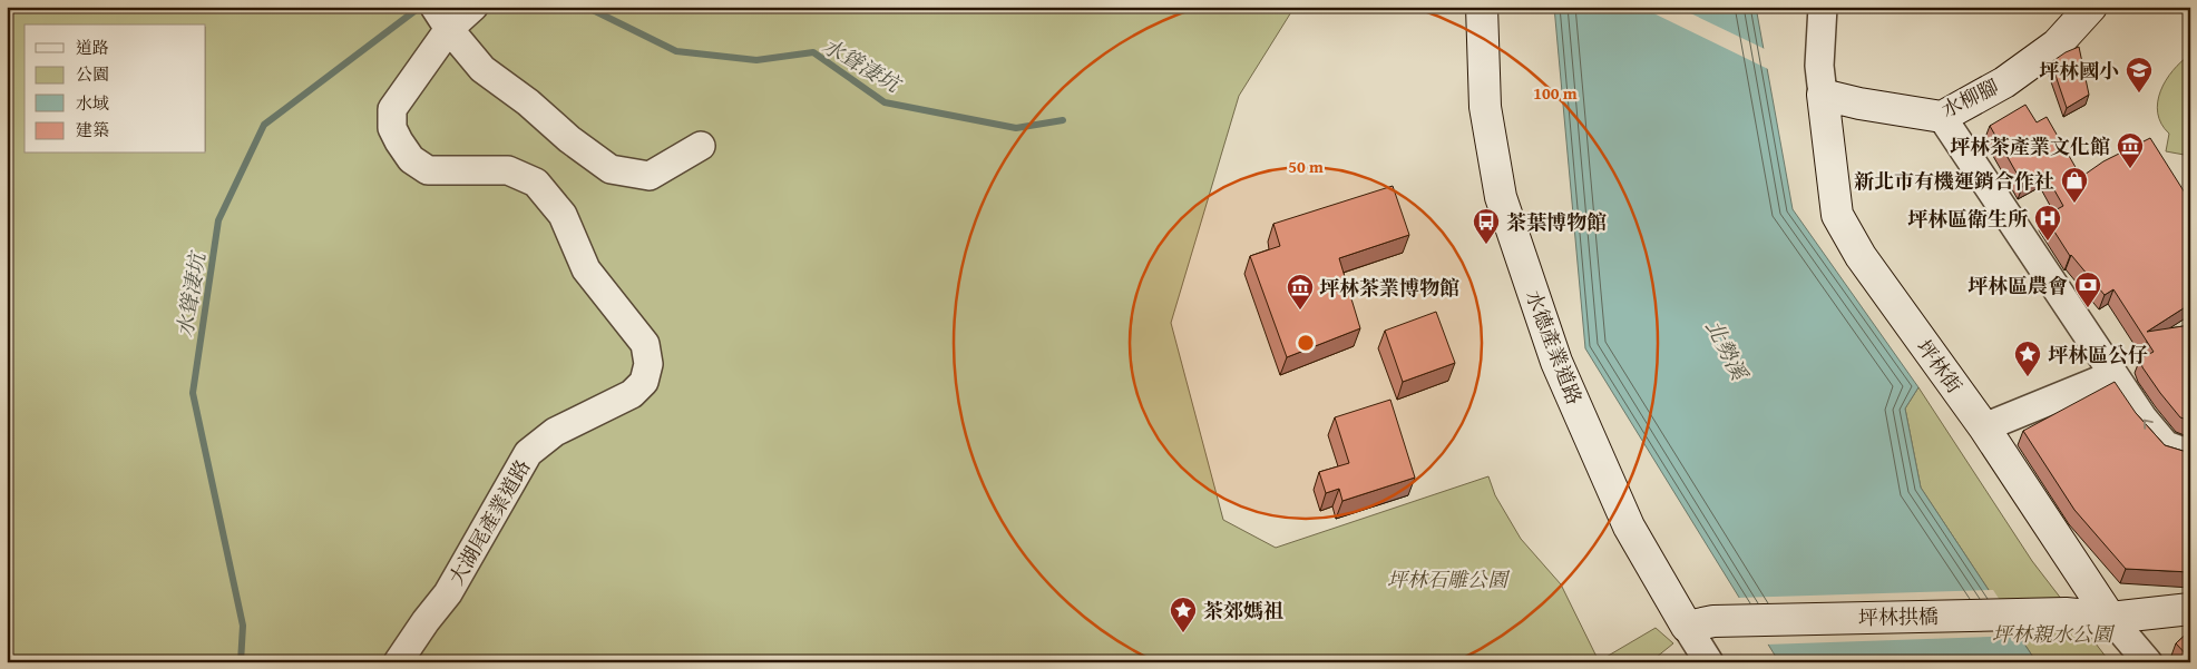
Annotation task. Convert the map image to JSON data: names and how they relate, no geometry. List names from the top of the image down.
{
  "streets": {
    "street": [
      "水柳腳",
      "水德產業道路",
      "坪林街",
      "大湖尾產業道路",
      "坪林拱橋"
    ]
  },
  "crossings": [
    ["水柳腳", "坪林街"],
    ["水德產業道路", "坪林拱橋"],
    ["坪林街", "坪林拱橋"]
  ],
  "water": ["水聳淒坑", "北勢溪"],
  "parks": ["坪林石雕公園", "坪林親水公園"],
  "places": {
    "school or university": ["坪林國小"],
    "museum": ["坪林茶產業文化館", "坪林茶業博物館"],
    "shop": ["新北市有機運銷合作社"],
    "hospital": ["坪林區衛生所"],
    "bus stop": ["茶葉博物館"],
    "bank": ["坪林區農會"],
    "place": ["坪林區公仔", "茶郊媽祖"]
  },
  "legend": [
    "道路",
    "公園",
    "水域",
    "建築"
  ],
  "rings": ["100 m", "50 m"]
}
